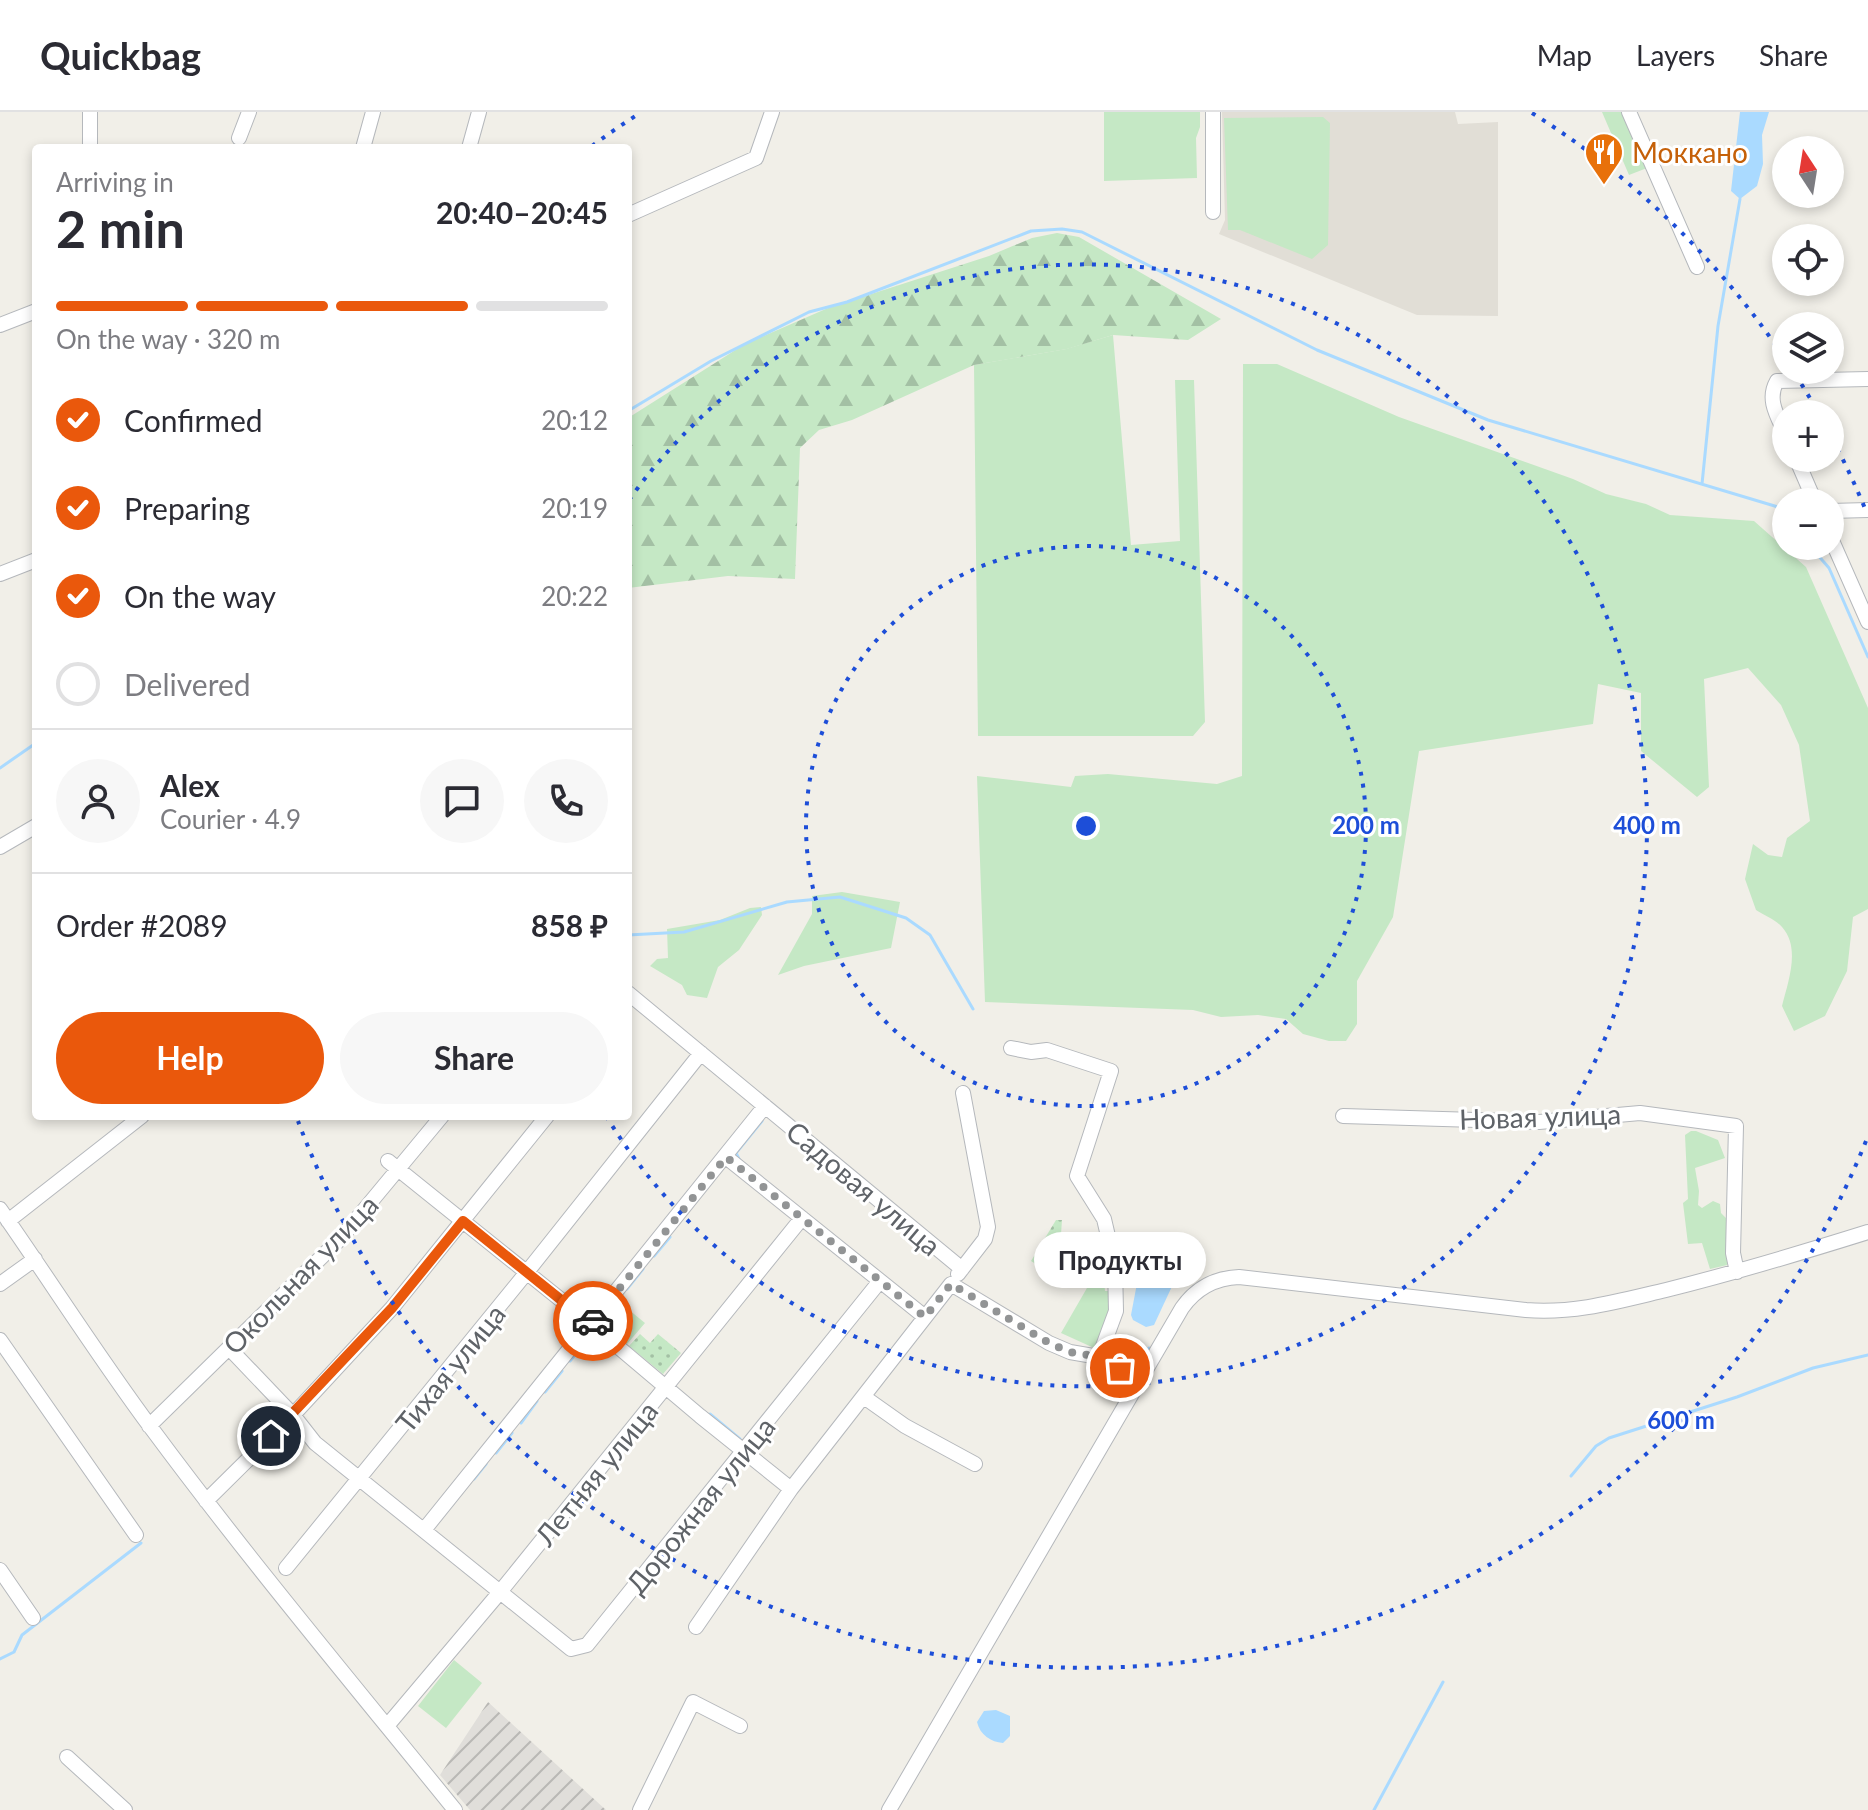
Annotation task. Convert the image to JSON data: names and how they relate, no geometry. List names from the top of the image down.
{
  "streets": {
    "street": [
      "Новая улица",
      "Садовая улица",
      "Окольная улица",
      "Тихая улица",
      "Летняя улица",
      "Дорожная улица"
    ]
  },
  "crossings": [
    ["Садовая улица", "Тихая улица"],
    ["Летняя улица", "Дорожная улица"]
  ],
  "places": {
    "restaurant": ["Моккано"],
    "other": ["Продукты"]
  },
  "north": "top",
  "page": {
    "header": "Quickbag",
    "nav": ["Map", "Layers", "Share"],
    "map_buttons": ["+", "−"],
    "heading": ["2 min", "Arriving in", "20:40–20:45"],
    "panel": [
      "Alex",
      "Courier · 4.9",
      "Order #2089",
      "858 ₽"
    ],
    "bar": "On the way · 320 m",
    "list": [
      ["Confirmed", "20:12"],
      ["Preparing", "20:19"],
      ["On the way", "20:22"],
      "Delivered"
    ],
    "buttons": ["Help", "Share"],
    "bubble": "Продукты"
  },
  "rings": ["200 m", "400 m", "600 m"]
}
